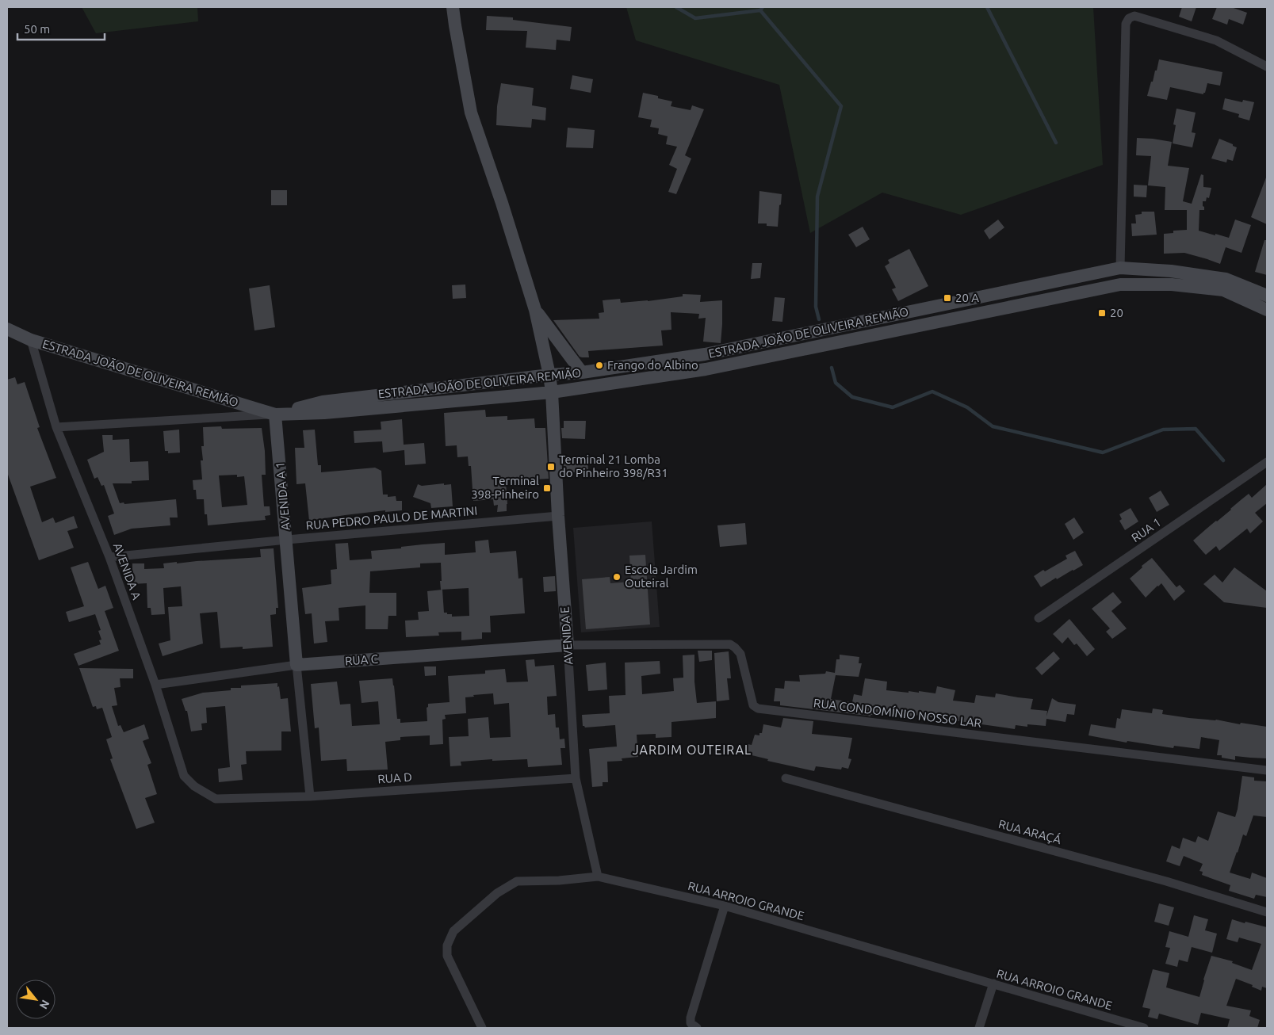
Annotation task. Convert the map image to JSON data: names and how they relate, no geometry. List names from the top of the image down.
{
  "streets": {
    "main road": [
      "ESTRADA JOÃO DE OLIVEIRA REMIÃO",
      "AVENIDA A 1",
      "AVENIDA E",
      "RUA C"
    ],
    "street": [
      "RUA PEDRO PAULO DE MARTINI",
      "RUA 1",
      "AVENIDA A",
      "RUA CONDOMÍNIO NOSSO LAR",
      "RUA D",
      "RUA ARAÇÁ",
      "RUA ARROIO GRANDE"
    ]
  },
  "crossings": [
    ["ESTRADA JOÃO DE OLIVEIRA REMIÃO", "AVENIDA A 1"],
    ["ESTRADA JOÃO DE OLIVEIRA REMIÃO", "AVENIDA A"],
    ["ESTRADA JOÃO DE OLIVEIRA REMIÃO", "AVENIDA E"],
    ["AVENIDA A 1", "RUA PEDRO PAULO DE MARTINI"],
    ["AVENIDA A 1", "RUA C"],
    ["AVENIDA A 1", "RUA D"],
    ["RUA PEDRO PAULO DE MARTINI", "AVENIDA A"],
    ["RUA PEDRO PAULO DE MARTINI", "AVENIDA E"],
    ["AVENIDA A", "RUA C"],
    ["AVENIDA A", "RUA D"],
    ["AVENIDA E", "RUA C"],
    ["AVENIDA E", "RUA CONDOMÍNIO NOSSO LAR"],
    ["AVENIDA E", "RUA D"],
    ["AVENIDA E", "RUA ARROIO GRANDE"],
    ["RUA C", "RUA CONDOMÍNIO NOSSO LAR"]
  ],
  "districts": ["JARDIM OUTEIRAL"],
  "places": {
    "transit": [
      "20 A",
      "20",
      "Terminal 21 Lomba do Pinheiro 398/R31",
      "Terminal 398-Pinheiro"
    ],
    "other": ["Frango do Albino", "Escola Jardim Outeiral"]
  },
  "scale_bar": "50 m",
  "north": "bottom right"
}
